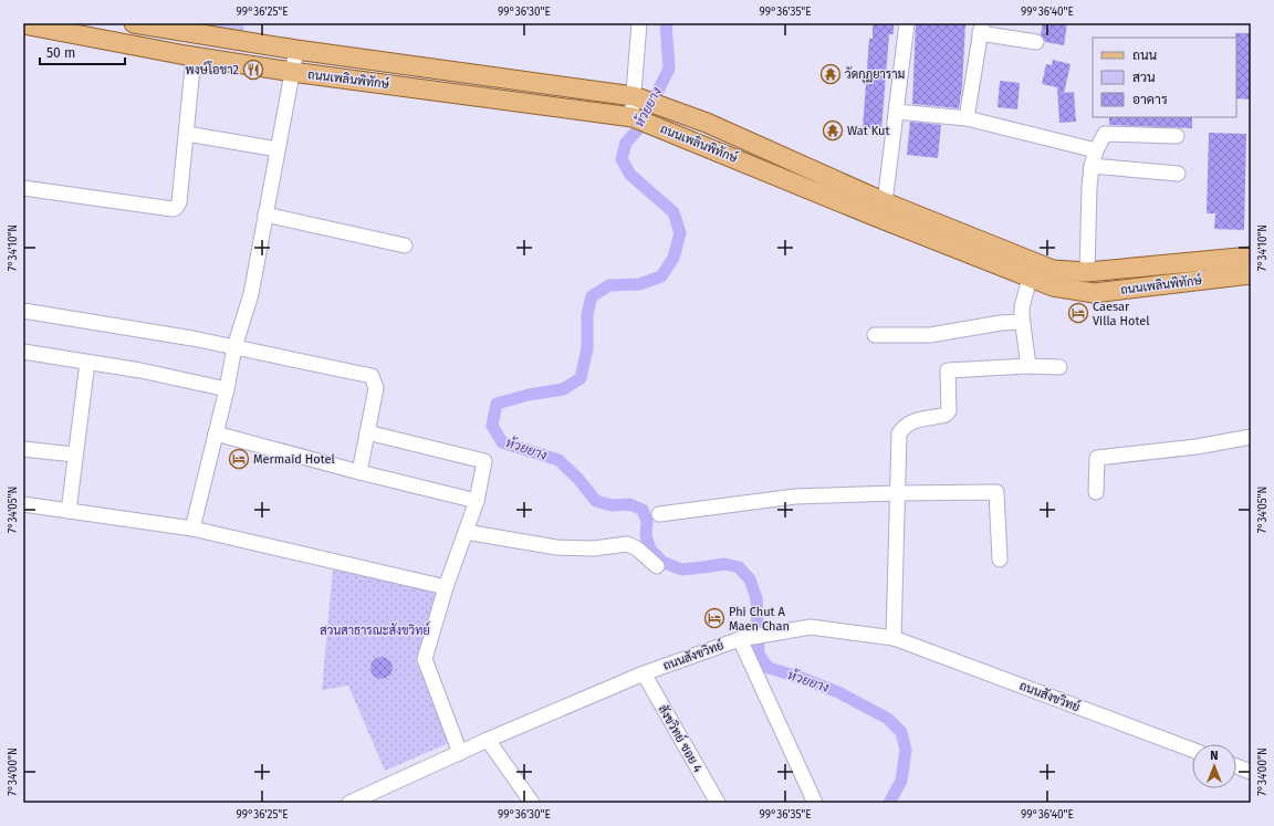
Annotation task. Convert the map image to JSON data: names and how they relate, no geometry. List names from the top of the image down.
{
  "streets": {
    "main road": ["ถนนเพลินพิทักษ์"],
    "street": ["ถนนสังขวิทย์", "สังขวิทย์ ซอย 4"]
  },
  "crossings": [
    ["ถนนสังขวิทย์", "สังขวิทย์ ซอย 4"]
  ],
  "water": ["ห้วยยาง"],
  "parks": ["สวนสาธารณะสังขวิทย์"],
  "places": {
    "restaurant": ["พงษ์โอชา2"],
    "temple": ["วัดกุฏยาราม", "Wat Kut"],
    "hotel": ["Caesar Villa Hotel", "Mermaid Hotel", "Phi Chut A Maen Chan"]
  },
  "legend": ["ถนน", "สวน", "อาคาร"],
  "scale_bar": "50 m",
  "north": "top",
  "coordinates": [
    "99°36'25\"E",
    "99°36'30\"E",
    "99°36'35\"E",
    "99°36'40\"E",
    "7°34'10\"N",
    "7°34'05\"N",
    "7°34'00\"N"
  ]
}
